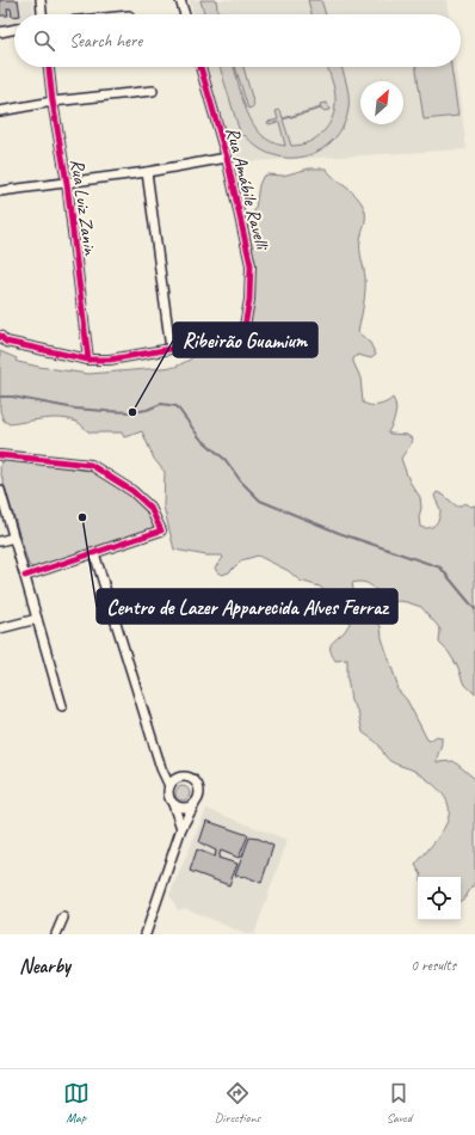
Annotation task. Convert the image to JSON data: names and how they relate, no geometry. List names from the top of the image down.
{
  "streets": {
    "street": ["Rua Amábile Ravelli", "Rua Luiz Zanin"]
  },
  "places": ["Ribeirão Guamium", "Centro de Lazer Apparecida Alves Ferraz"],
  "north": "top right",
  "page": {
    "search": "Search here",
    "heading": ["Nearby", "0 results"],
    "nav": ["Map", "Directions", "Saved"]
  }
}
